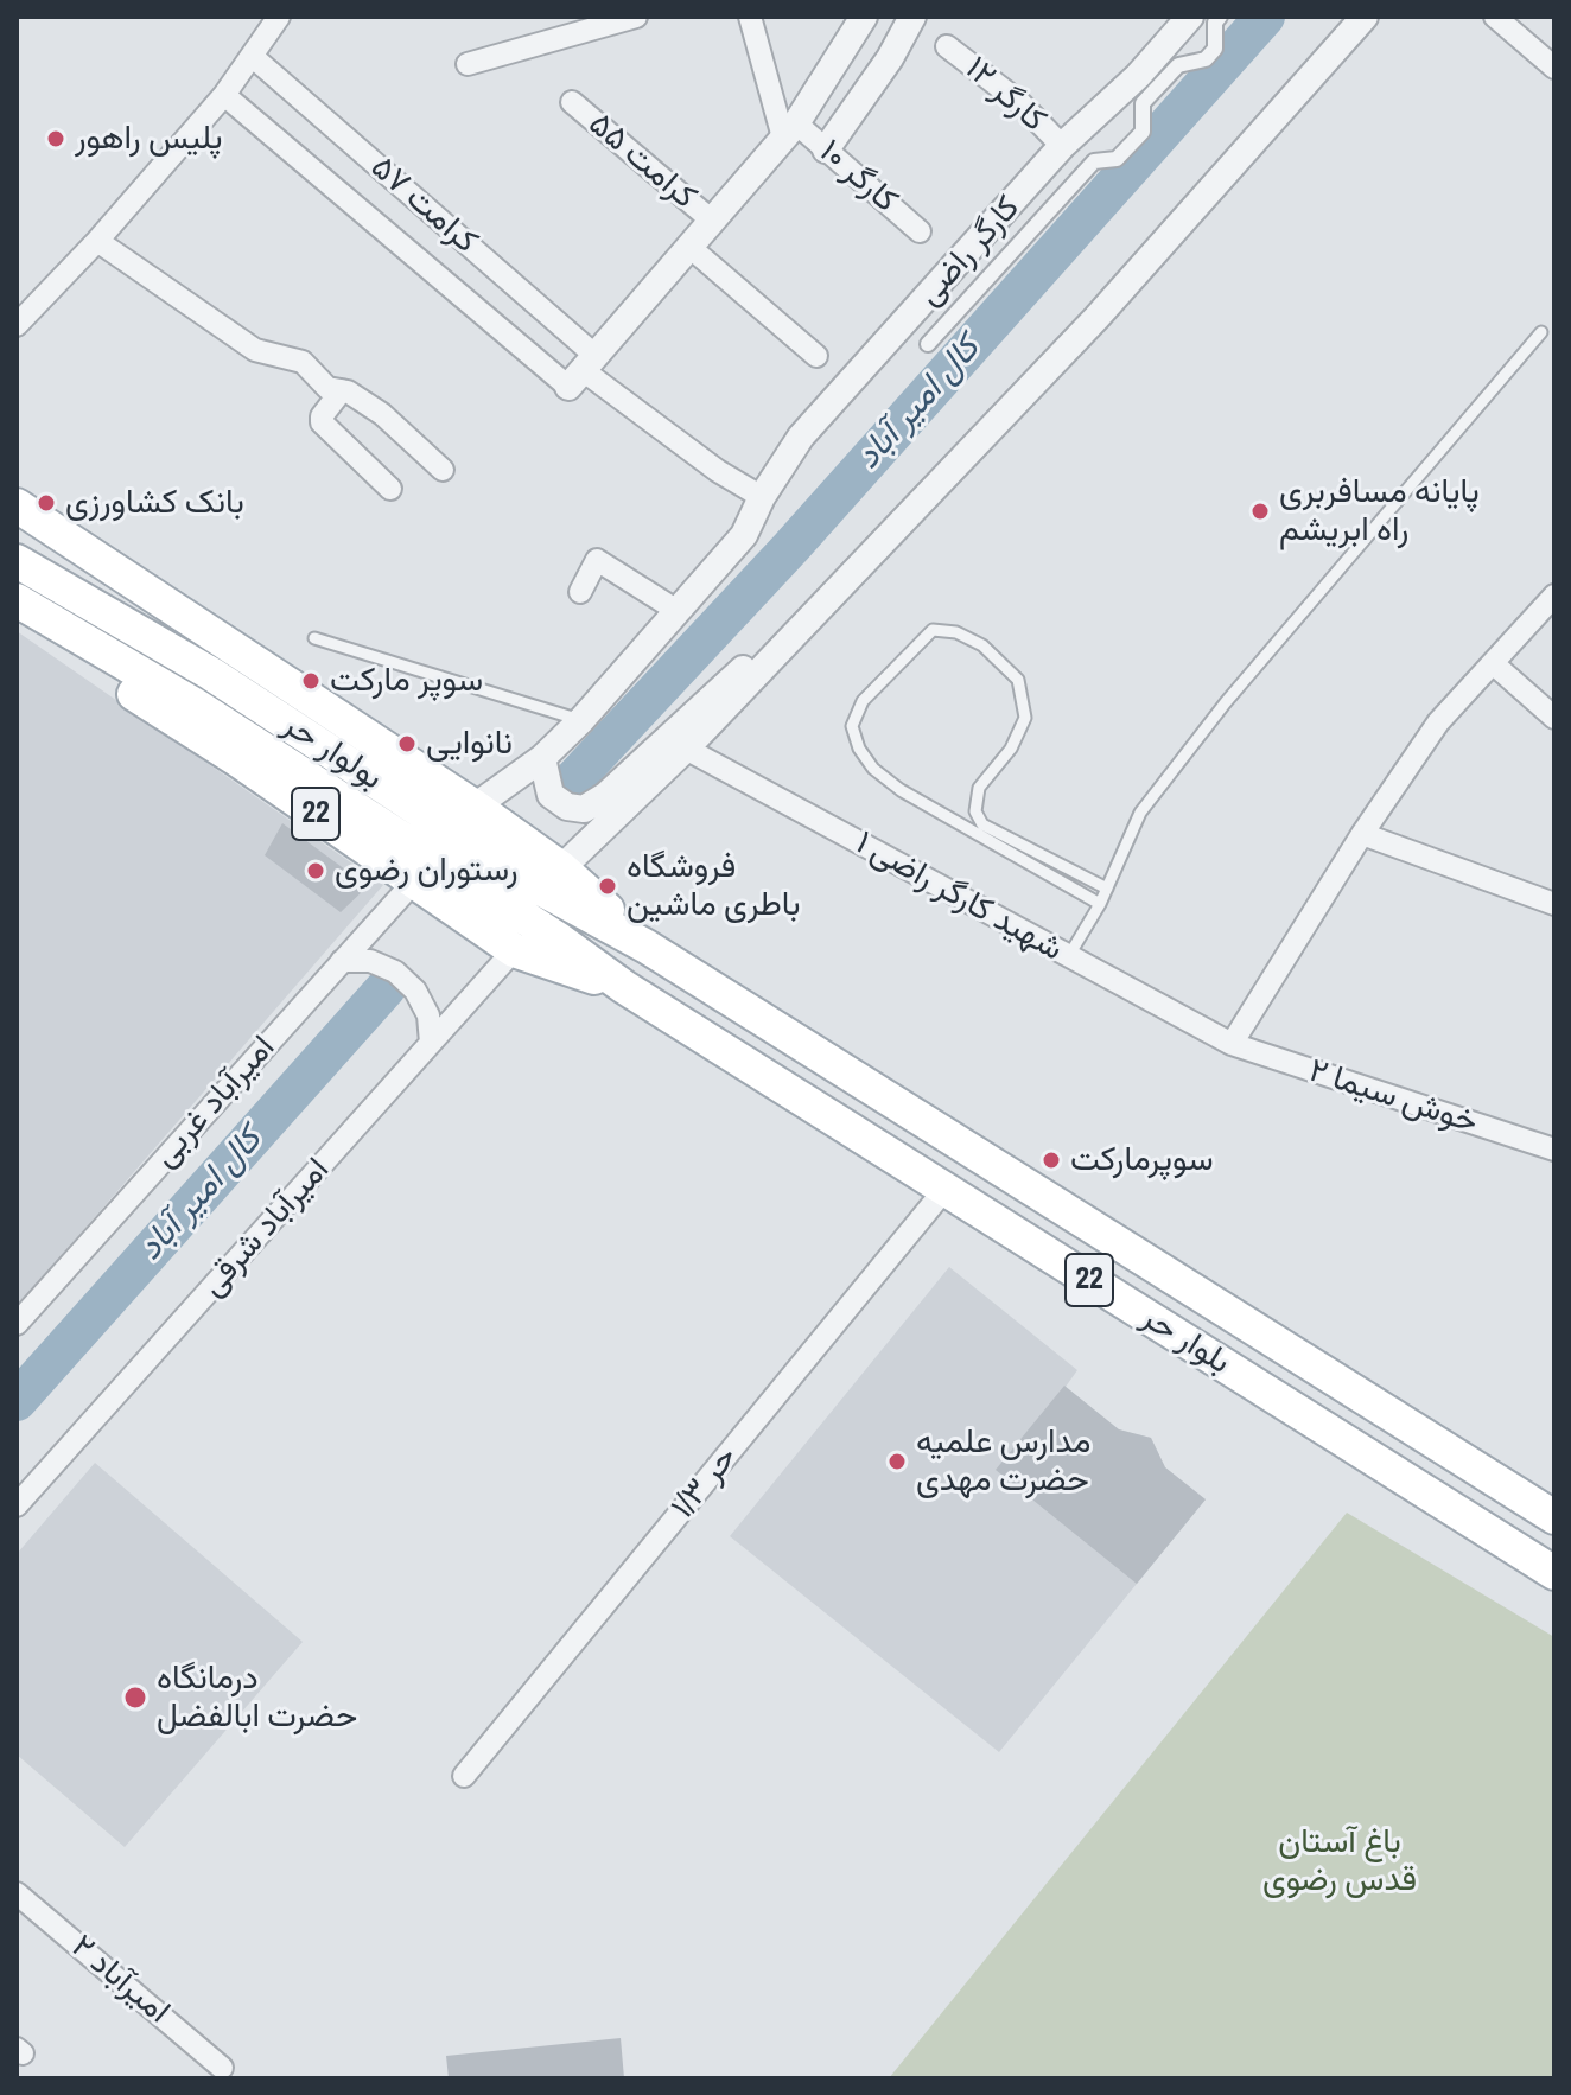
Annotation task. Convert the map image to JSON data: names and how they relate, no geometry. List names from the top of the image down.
{
  "streets": {
    "main road": ["بولوار حر", "22", "بلوار حر"],
    "street": [
      "کارگر ۱۲",
      "کرامت ۵۵",
      "کارگر ۱۰",
      "کرامت ۵۷",
      "کارگر راضی",
      "شهید کارگر راضی ۱",
      "خوش سیما ۲",
      "امیرآباد غربی",
      "امیرآباد شرقی",
      "حر ۱/۳",
      "امیرآباد ۲"
    ]
  },
  "crossings": [
    ["کارگر ۱۲", "کارگر راضی"],
    ["کارگر راضی", "22"],
    ["بولوار حر", "22"],
    ["بولوار حر", "بلوار حر"],
    ["22", "امیرآباد غربی"],
    ["22", "امیرآباد شرقی"],
    ["22", "بلوار حر"],
    ["شهید کارگر راضی ۱", "خوش سیما ۲"],
    ["بلوار حر", "حر ۱/۳"]
  ],
  "water": ["کال امیر آباد"],
  "parks": ["باغ آستان قدس رضوی"],
  "places": [
    "پلیس راهور",
    "بانک کشاورزی",
    "پایانه مسافربری راه ابریشم",
    "سوپر مارکت",
    "نانوایی",
    "رستوران رضوی",
    "فروشگاه باطری ماشین",
    "سوپرمارکت",
    "مدارس علمیه حضرت مهدی",
    "درمانگاه حضرت ابالفضل"
  ]
}
